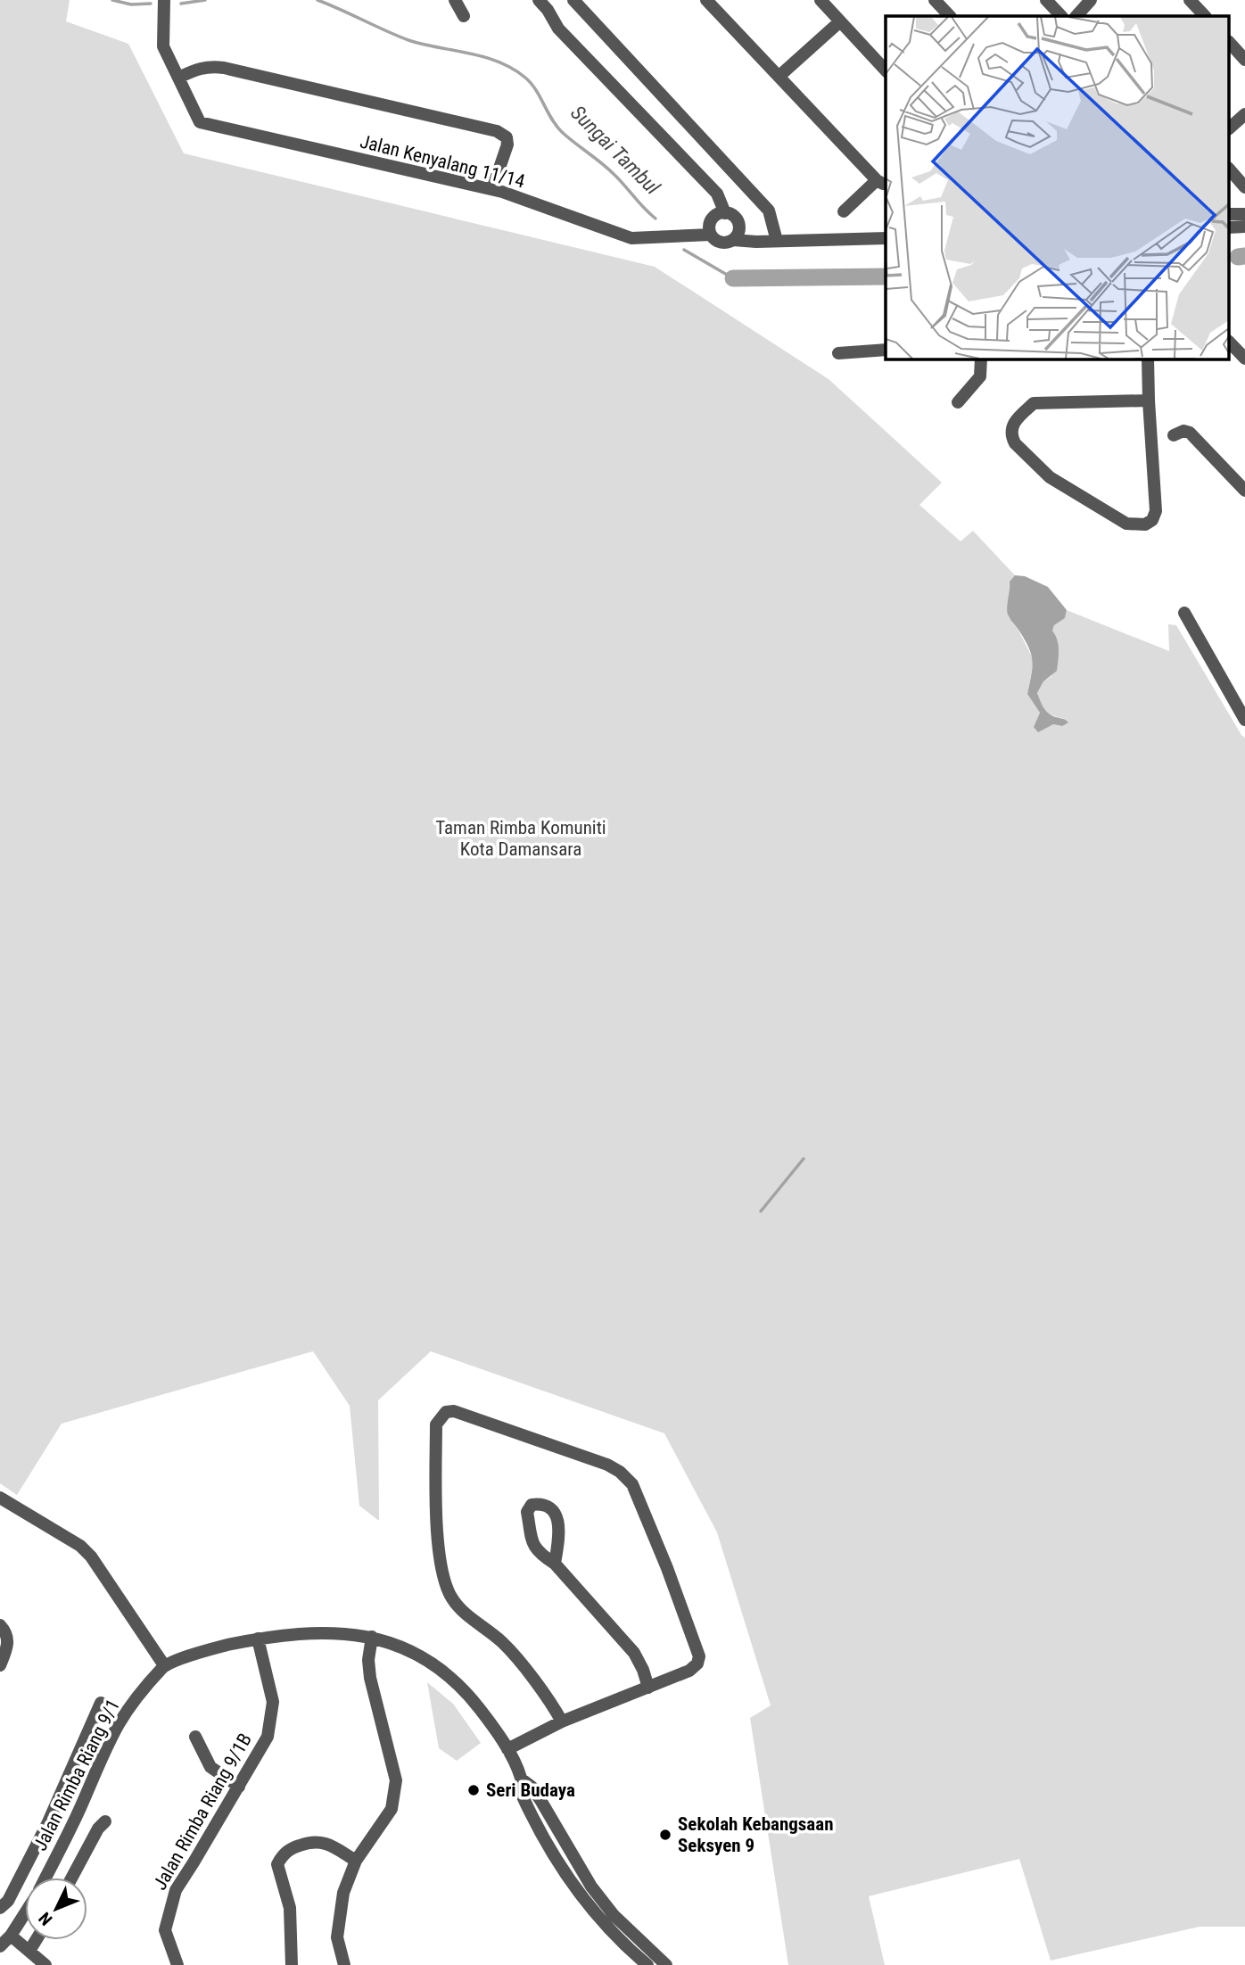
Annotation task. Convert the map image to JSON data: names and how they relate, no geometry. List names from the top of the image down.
{
  "streets": {
    "street": ["Jalan Kenyalang 11/14", "Jalan Rimba Riang 9/1", "Jalan Rimba Riang 9/1B"]
  },
  "crossings": [
    ["Jalan Rimba Riang 9/1", "Jalan Rimba Riang 9/1B"]
  ],
  "water": ["Sungai Tambul"],
  "parks": ["Taman Rimba Komuniti Kota Damansara"],
  "places": ["Seri Budaya", "Sekolah Kebangsaan Seksyen 9"],
  "north": "bottom left"
}
